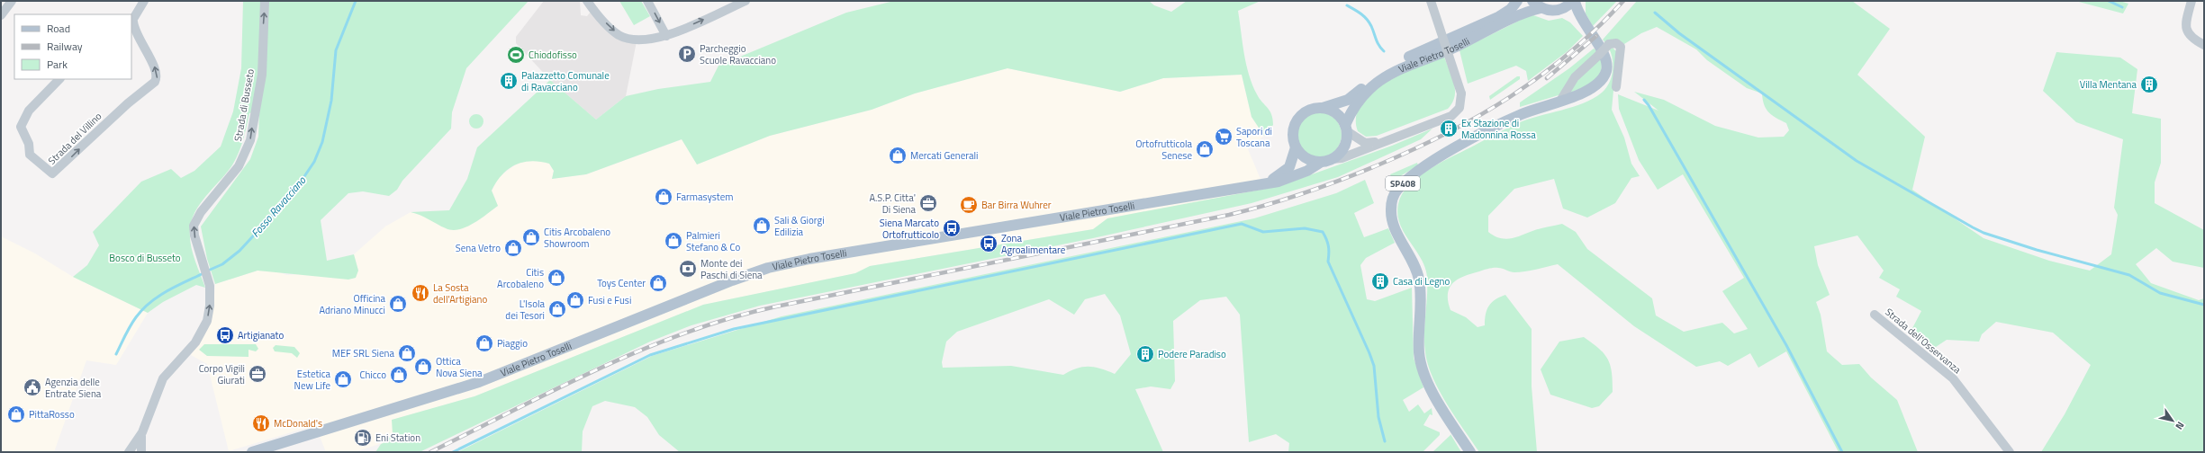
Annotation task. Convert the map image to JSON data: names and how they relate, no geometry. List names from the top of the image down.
{
  "streets": {
    "main road": ["Viale Pietro Toselli", "SP408"],
    "street": ["Strada di Busseto", "Strada del Villino", "Strada dell'Osservanza"]
  },
  "one_way": ["Strada di Busseto"],
  "water": ["Fosso Ravacciano"],
  "parks": ["Bosco di Busseto"],
  "places": {
    "parking": ["Parcheggio Scuole Ravacciano"],
    "sports": ["Chiodofisso"],
    "building": [
      "Palazzetto Comunale di Ravacciano",
      "Villa Mentana",
      "Ex Stazione di Madonnina Rossa",
      "Casa di Legno",
      "Podere Paradiso"
    ],
    "supermarket": ["Sapori di Toscana"],
    "shop": [
      "Ortofrutticola Senese",
      "Mercati Generali",
      "Farmasystem",
      "Sali & Giorgi Edilizia",
      "Citis Arcobaleno Showroom",
      "Palmieri Stefano & Co",
      "Sena Vetro",
      "Citis Arcobaleno",
      "Toys Center",
      "Fusi e Fusi",
      "Officina Adriano Minucci",
      "L'Isola dei Tesori",
      "Piaggio",
      "MEF SRL Siena",
      "Ottica Nova Siena",
      "Chicco",
      "Estetica New Life",
      "PittaRosso"
    ],
    "office": ["A.S.P. Citta' Di Siena", "Corpo Vigili Giurati"],
    "cafe": ["Bar Birra Wuhrer"],
    "bus stop": ["Siena Marcato Ortofrutticolo", "Zona Agroalimentare", "Artigianato"],
    "bank": ["Monte dei Paschi di Siena"],
    "restaurant": ["La Sosta dell'Artigiano", "McDonald's"],
    "public building": ["Agenzia delle Entrate Siena"],
    "fuel station": ["Eni Station"]
  },
  "legend": ["Road", "Railway", "Park"],
  "north": "bottom right"
}
